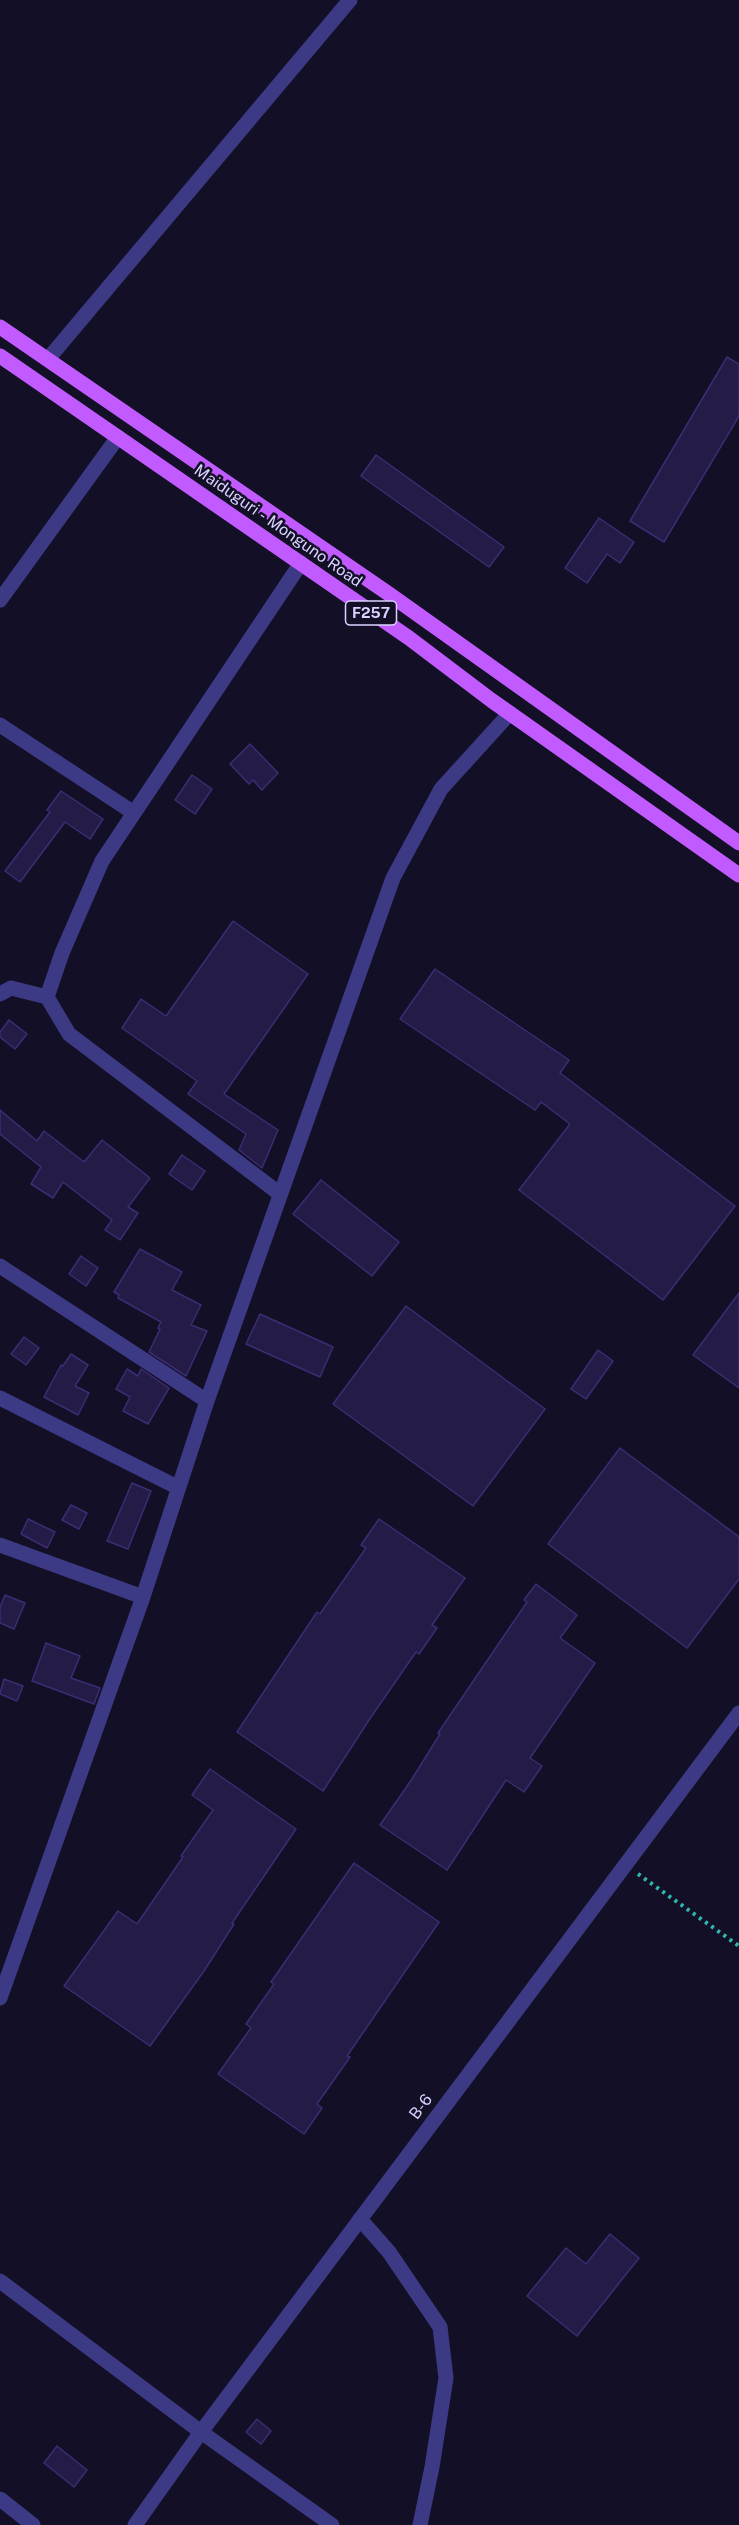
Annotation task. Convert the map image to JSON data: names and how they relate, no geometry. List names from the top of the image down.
{
  "streets": {
    "main road": ["Maiduguri - Monguno Road", "F257"],
    "street": ["B-6"]
  }
}
